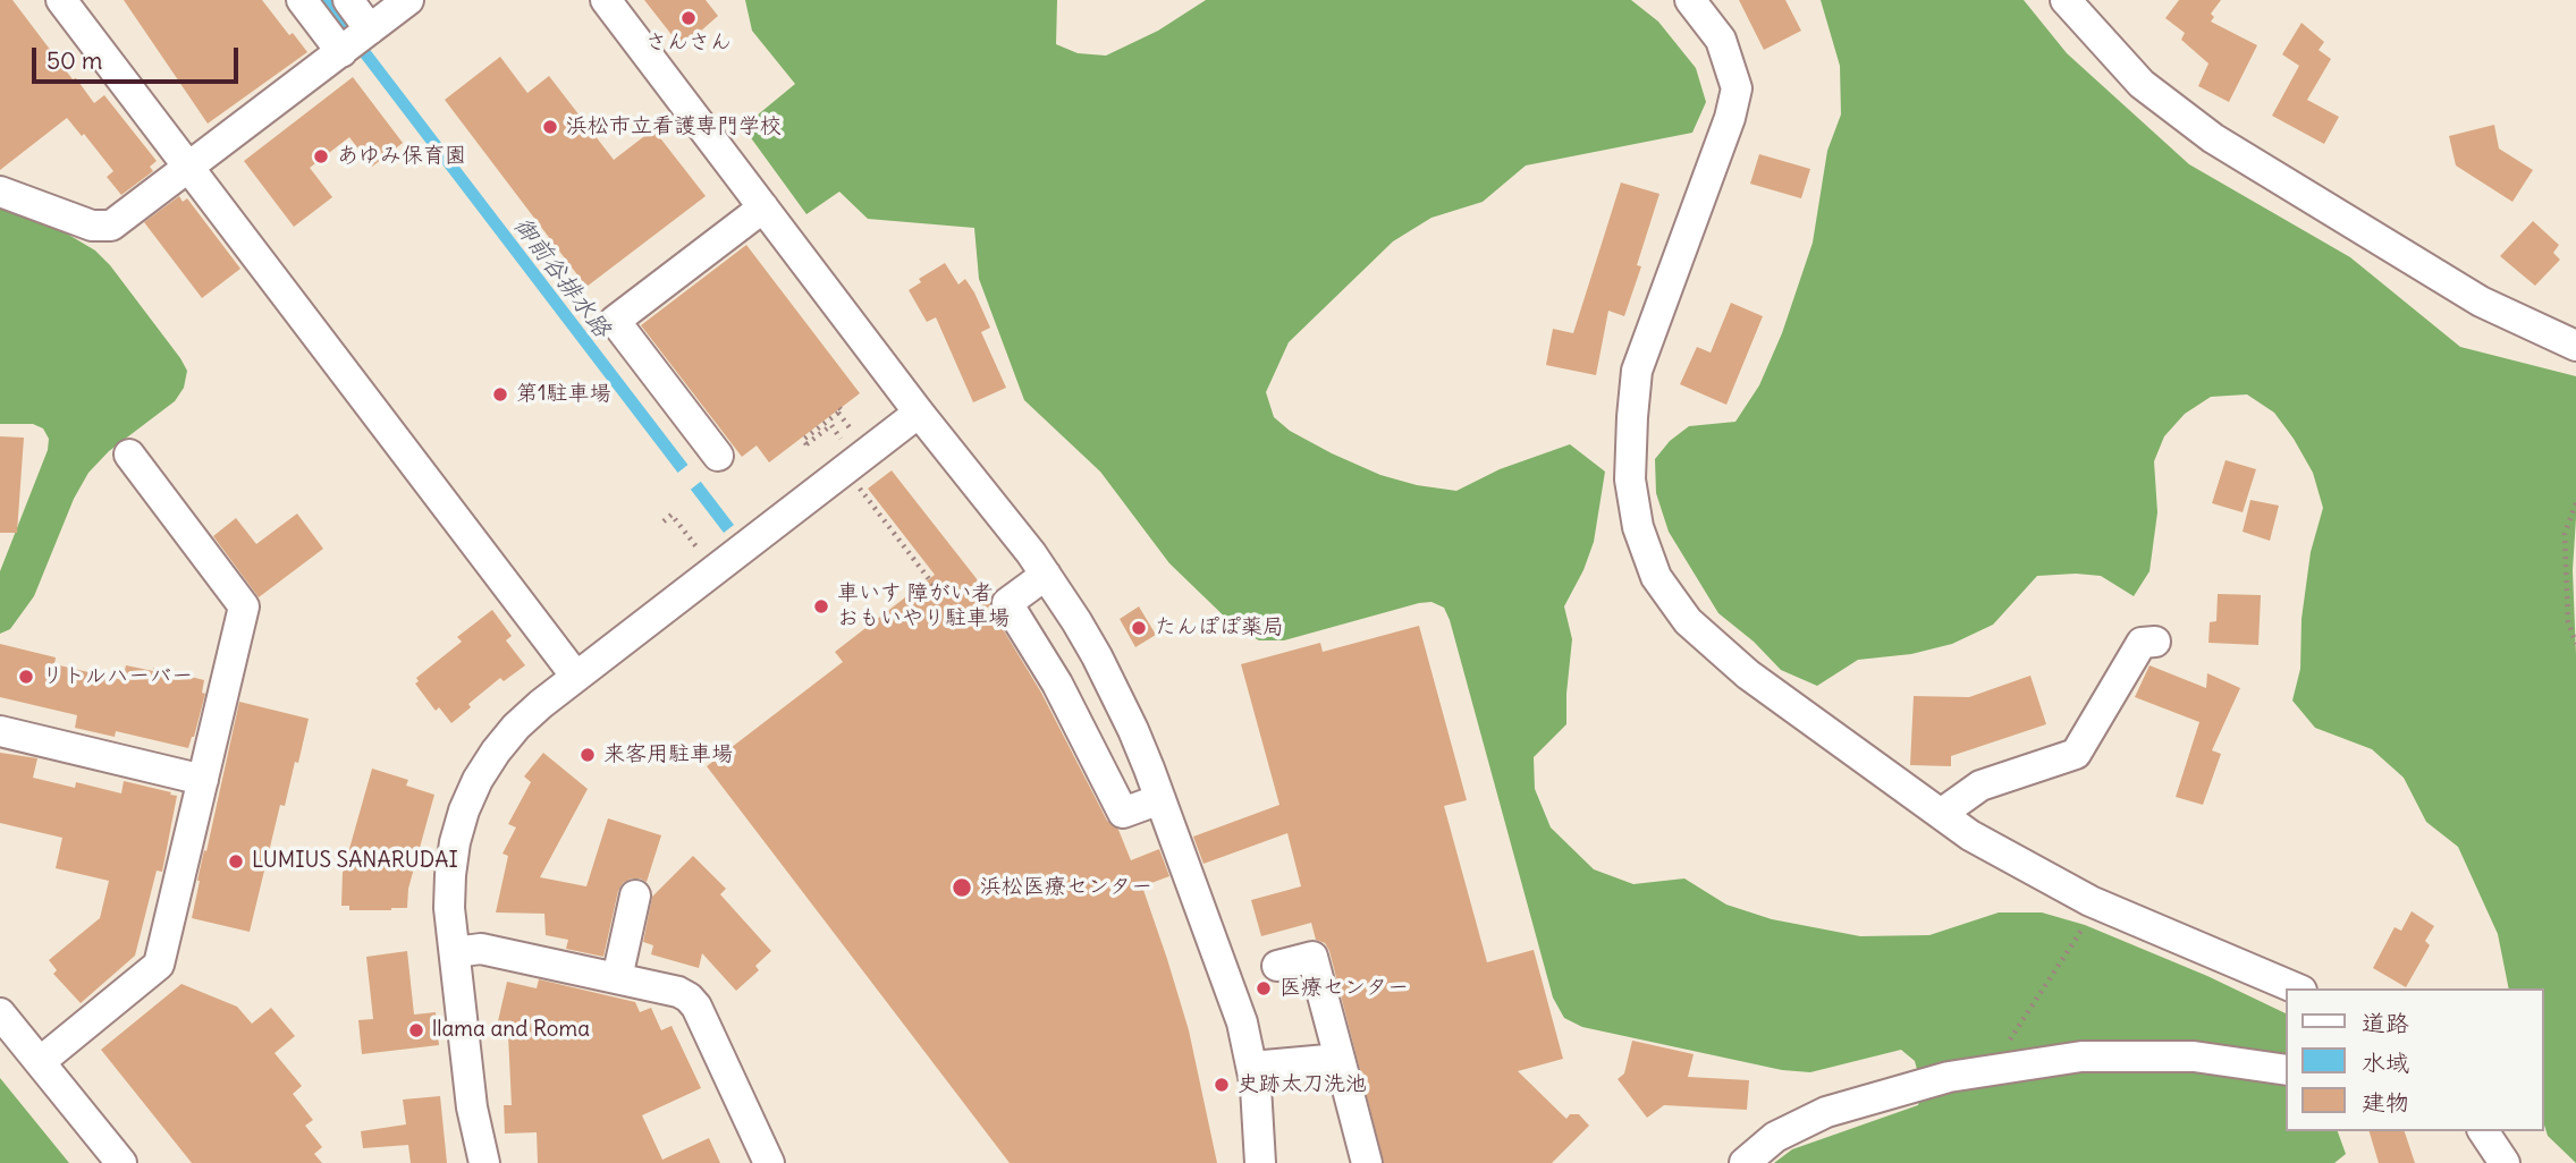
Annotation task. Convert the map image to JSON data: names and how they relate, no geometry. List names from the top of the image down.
{
  "water": ["御前谷排水路"],
  "places": [
    "さんさん",
    "浜松市立看護専門学校",
    "あゆみ保育園",
    "第1駐車場",
    "車いす 障がい者 おもいやり駐車場",
    "たんぽぽ薬局",
    "リトルハーバー",
    "来客用駐車場",
    "LUMIUS SANARUDAI",
    "浜松医療センター",
    "医療センター",
    "llama and Roma",
    "史跡太刀洗池"
  ],
  "legend": ["道路", "水域", "建物"],
  "scale_bar": "50 m"
}
